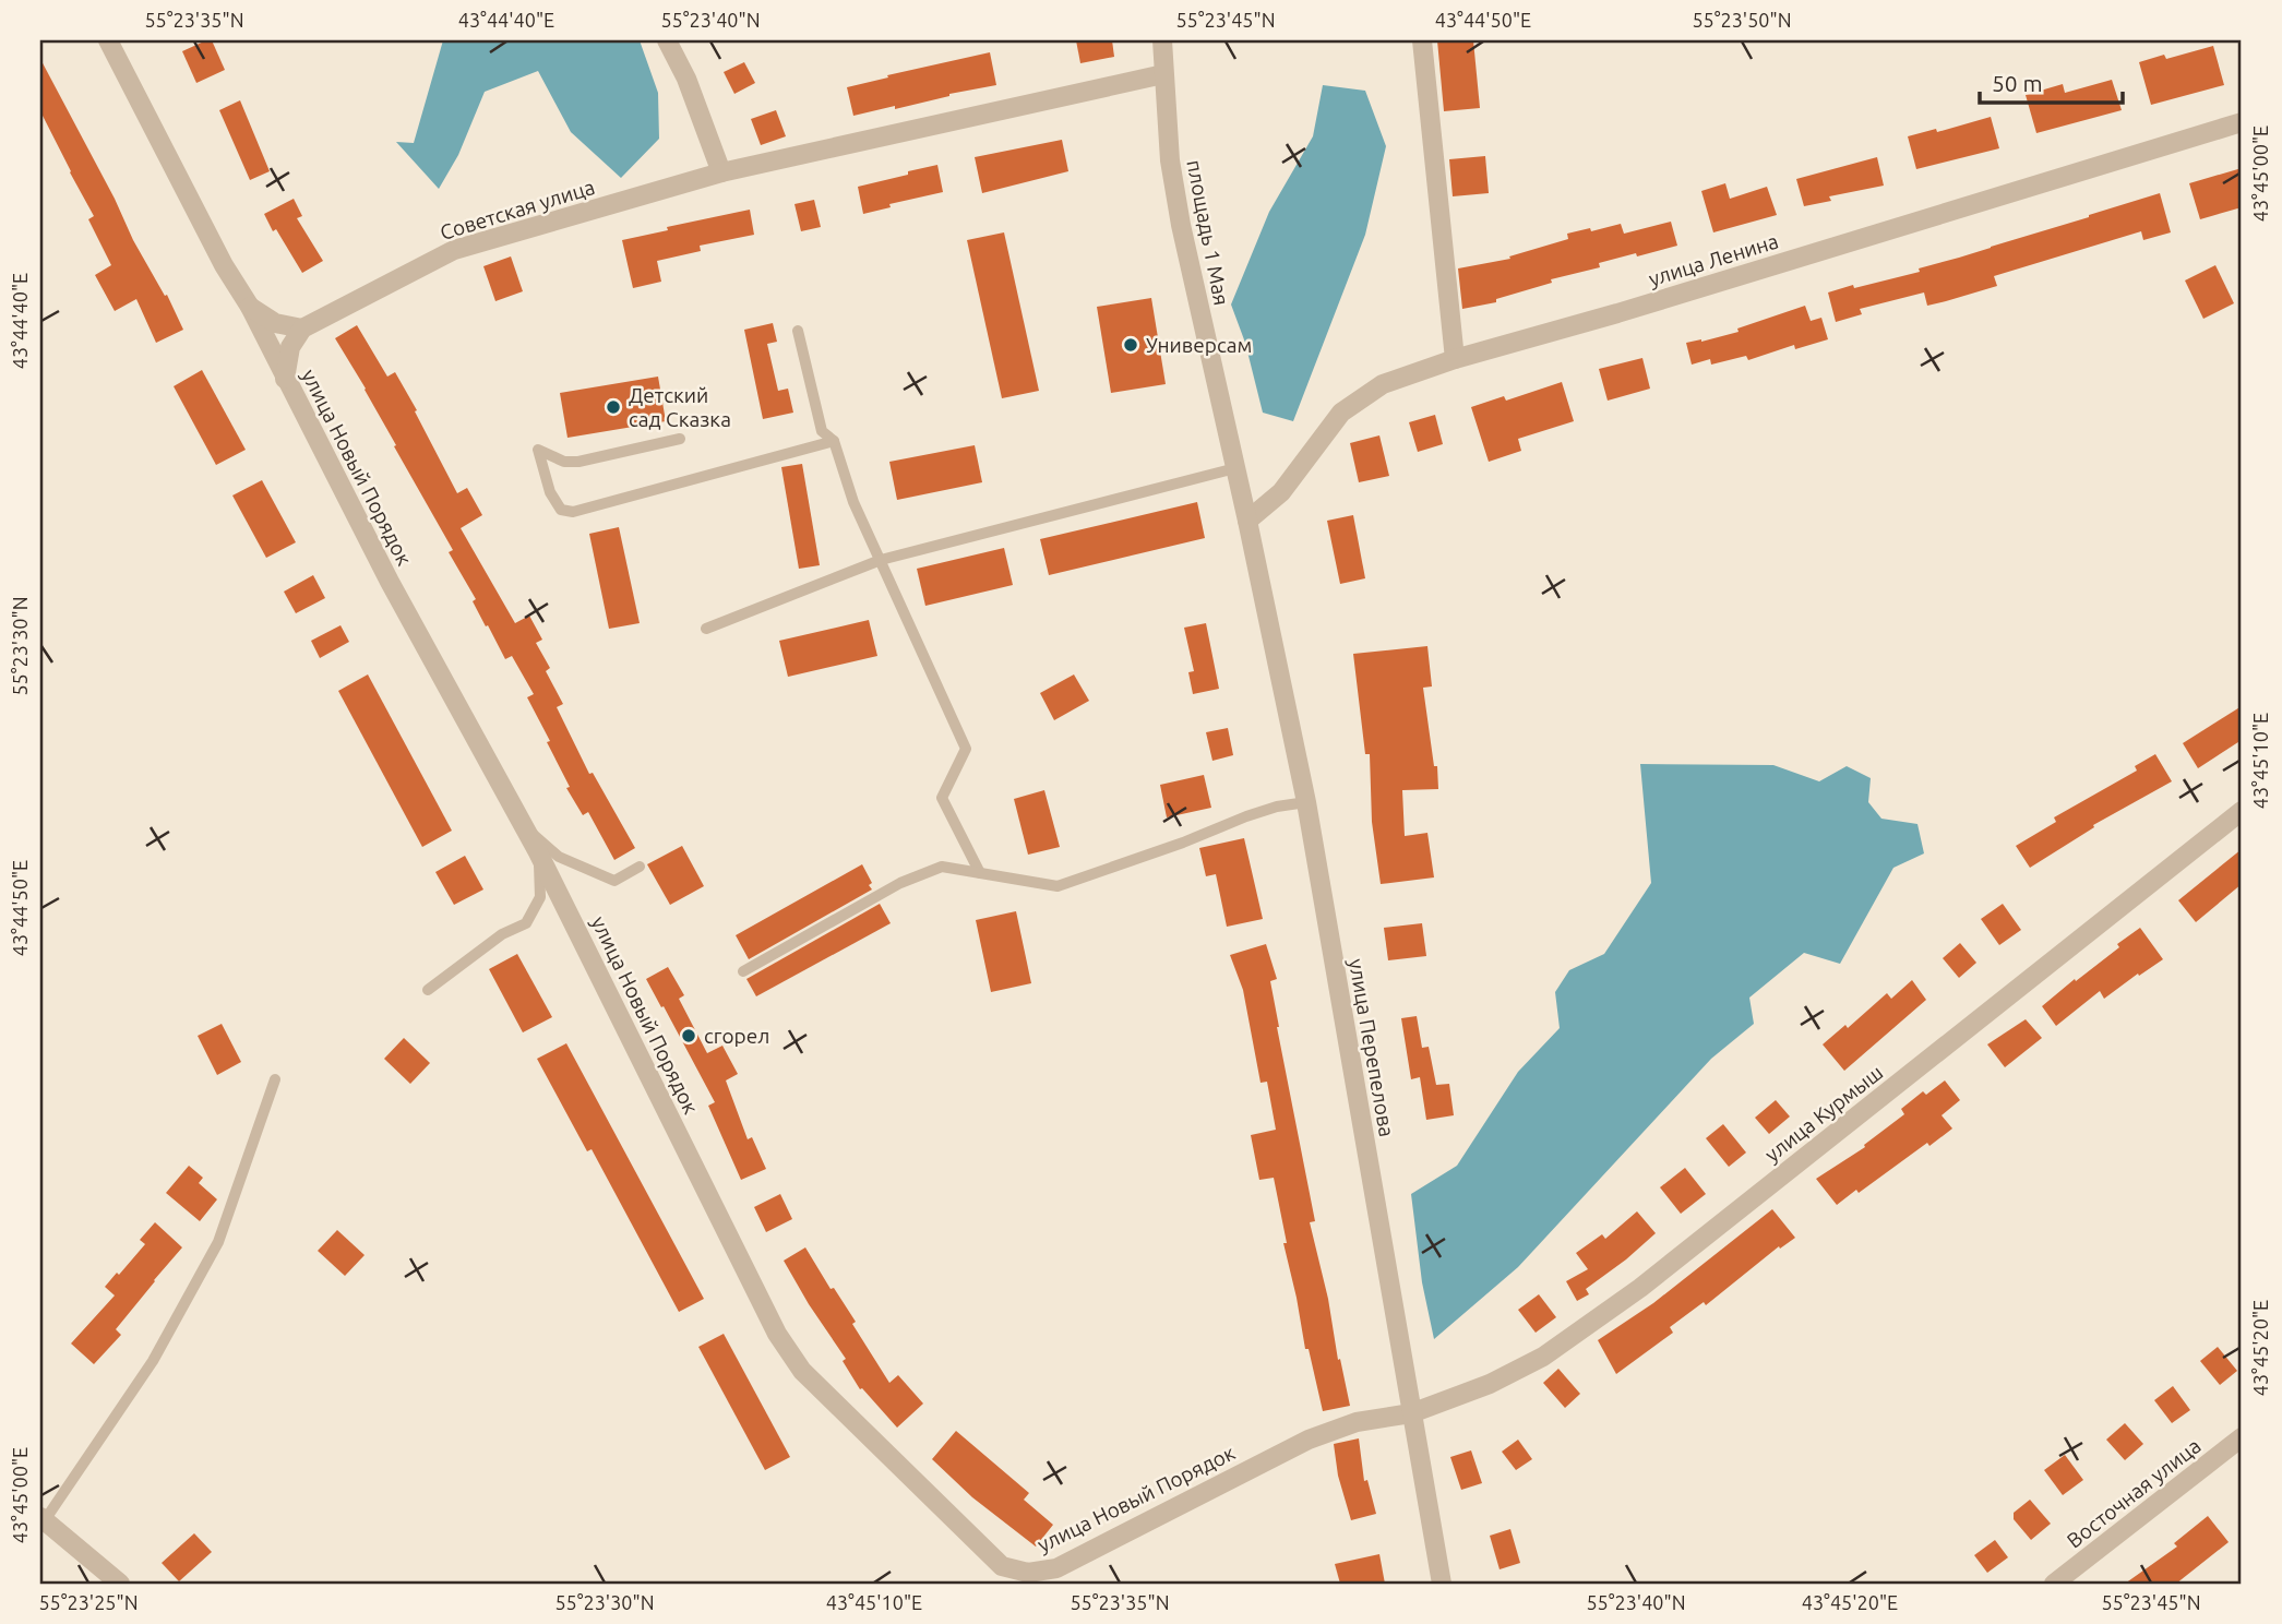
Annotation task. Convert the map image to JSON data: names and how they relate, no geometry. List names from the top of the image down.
{
  "streets": {
    "street": [
      "Советская улица",
      "площадь 1 Мая",
      "улица Ленина",
      "улица Новый Порядок",
      "улица Перепелова",
      "улица Курмыш",
      "Восточная улица"
    ]
  },
  "crossings": [
    ["Советская улица", "площадь 1 Мая"],
    ["площадь 1 Мая", "улица Ленина"],
    ["площадь 1 Мая", "улица Перепелова"],
    ["улица Ленина", "улица Перепелова"],
    ["улица Новый Порядок", "улица Перепелова"],
    ["улица Новый Порядок", "улица Курмыш"],
    ["улица Перепелова", "улица Курмыш"]
  ],
  "places": ["Универсам", "Детский сад Сказка", "сгорел"],
  "scale_bar": "50 m",
  "coordinates": [
    "55°23'35\"N",
    "43°44'40\"E",
    "55°23'40\"N",
    "55°23'45\"N",
    "43°44'50\"E",
    "55°23'50\"N",
    "43°45'00\"E",
    "55°23'30\"N",
    "43°45'10\"E",
    "43°45'20\"E",
    "55°23'25\"N"
  ]
}
